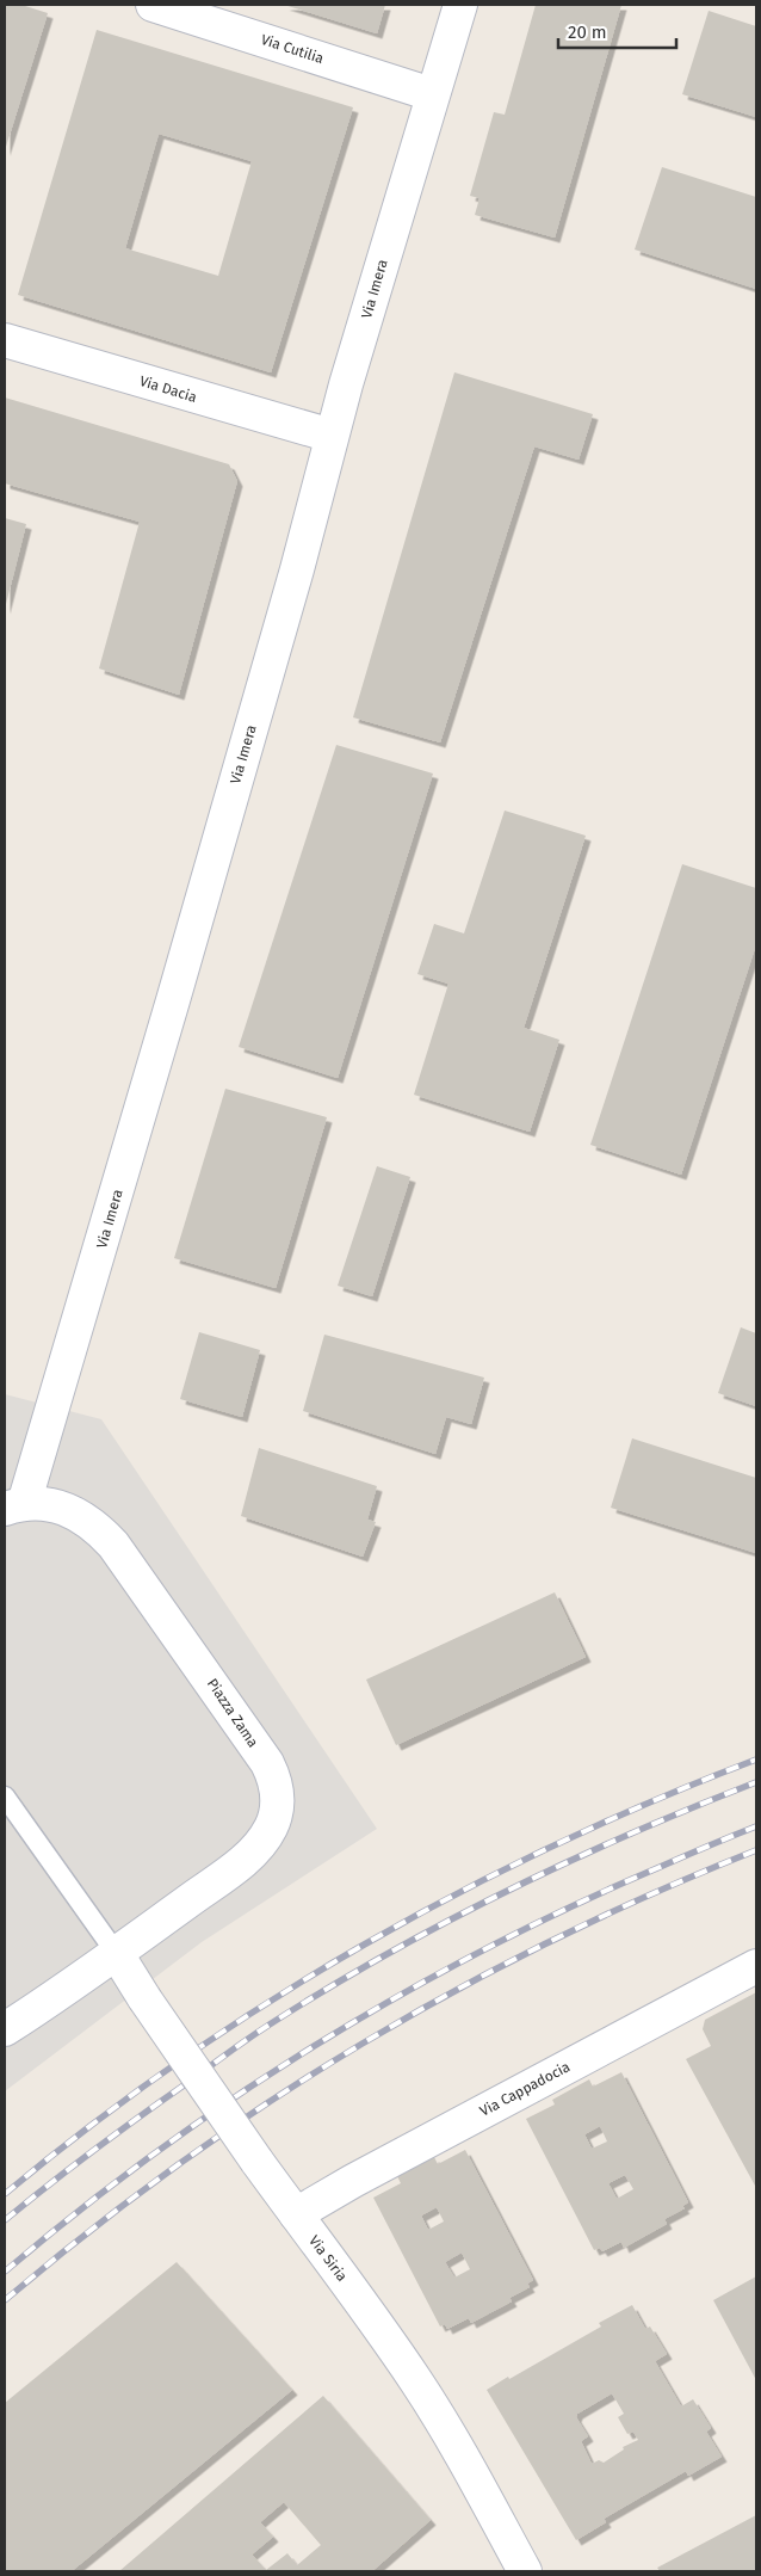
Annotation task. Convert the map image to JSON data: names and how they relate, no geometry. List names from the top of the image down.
{
  "streets": {
    "street": [
      "Via Cutilia",
      "Via Imera",
      "Via Dacia",
      "Piazza Zama",
      "Via Cappadocia",
      "Via Siria"
    ]
  },
  "crossings": [
    ["Via Cutilia", "Via Imera"],
    ["Via Imera", "Via Dacia"],
    ["Via Imera", "Piazza Zama"],
    ["Piazza Zama", "Via Siria"],
    ["Via Cappadocia", "Via Siria"]
  ],
  "scale_bar": "20 m"
}
